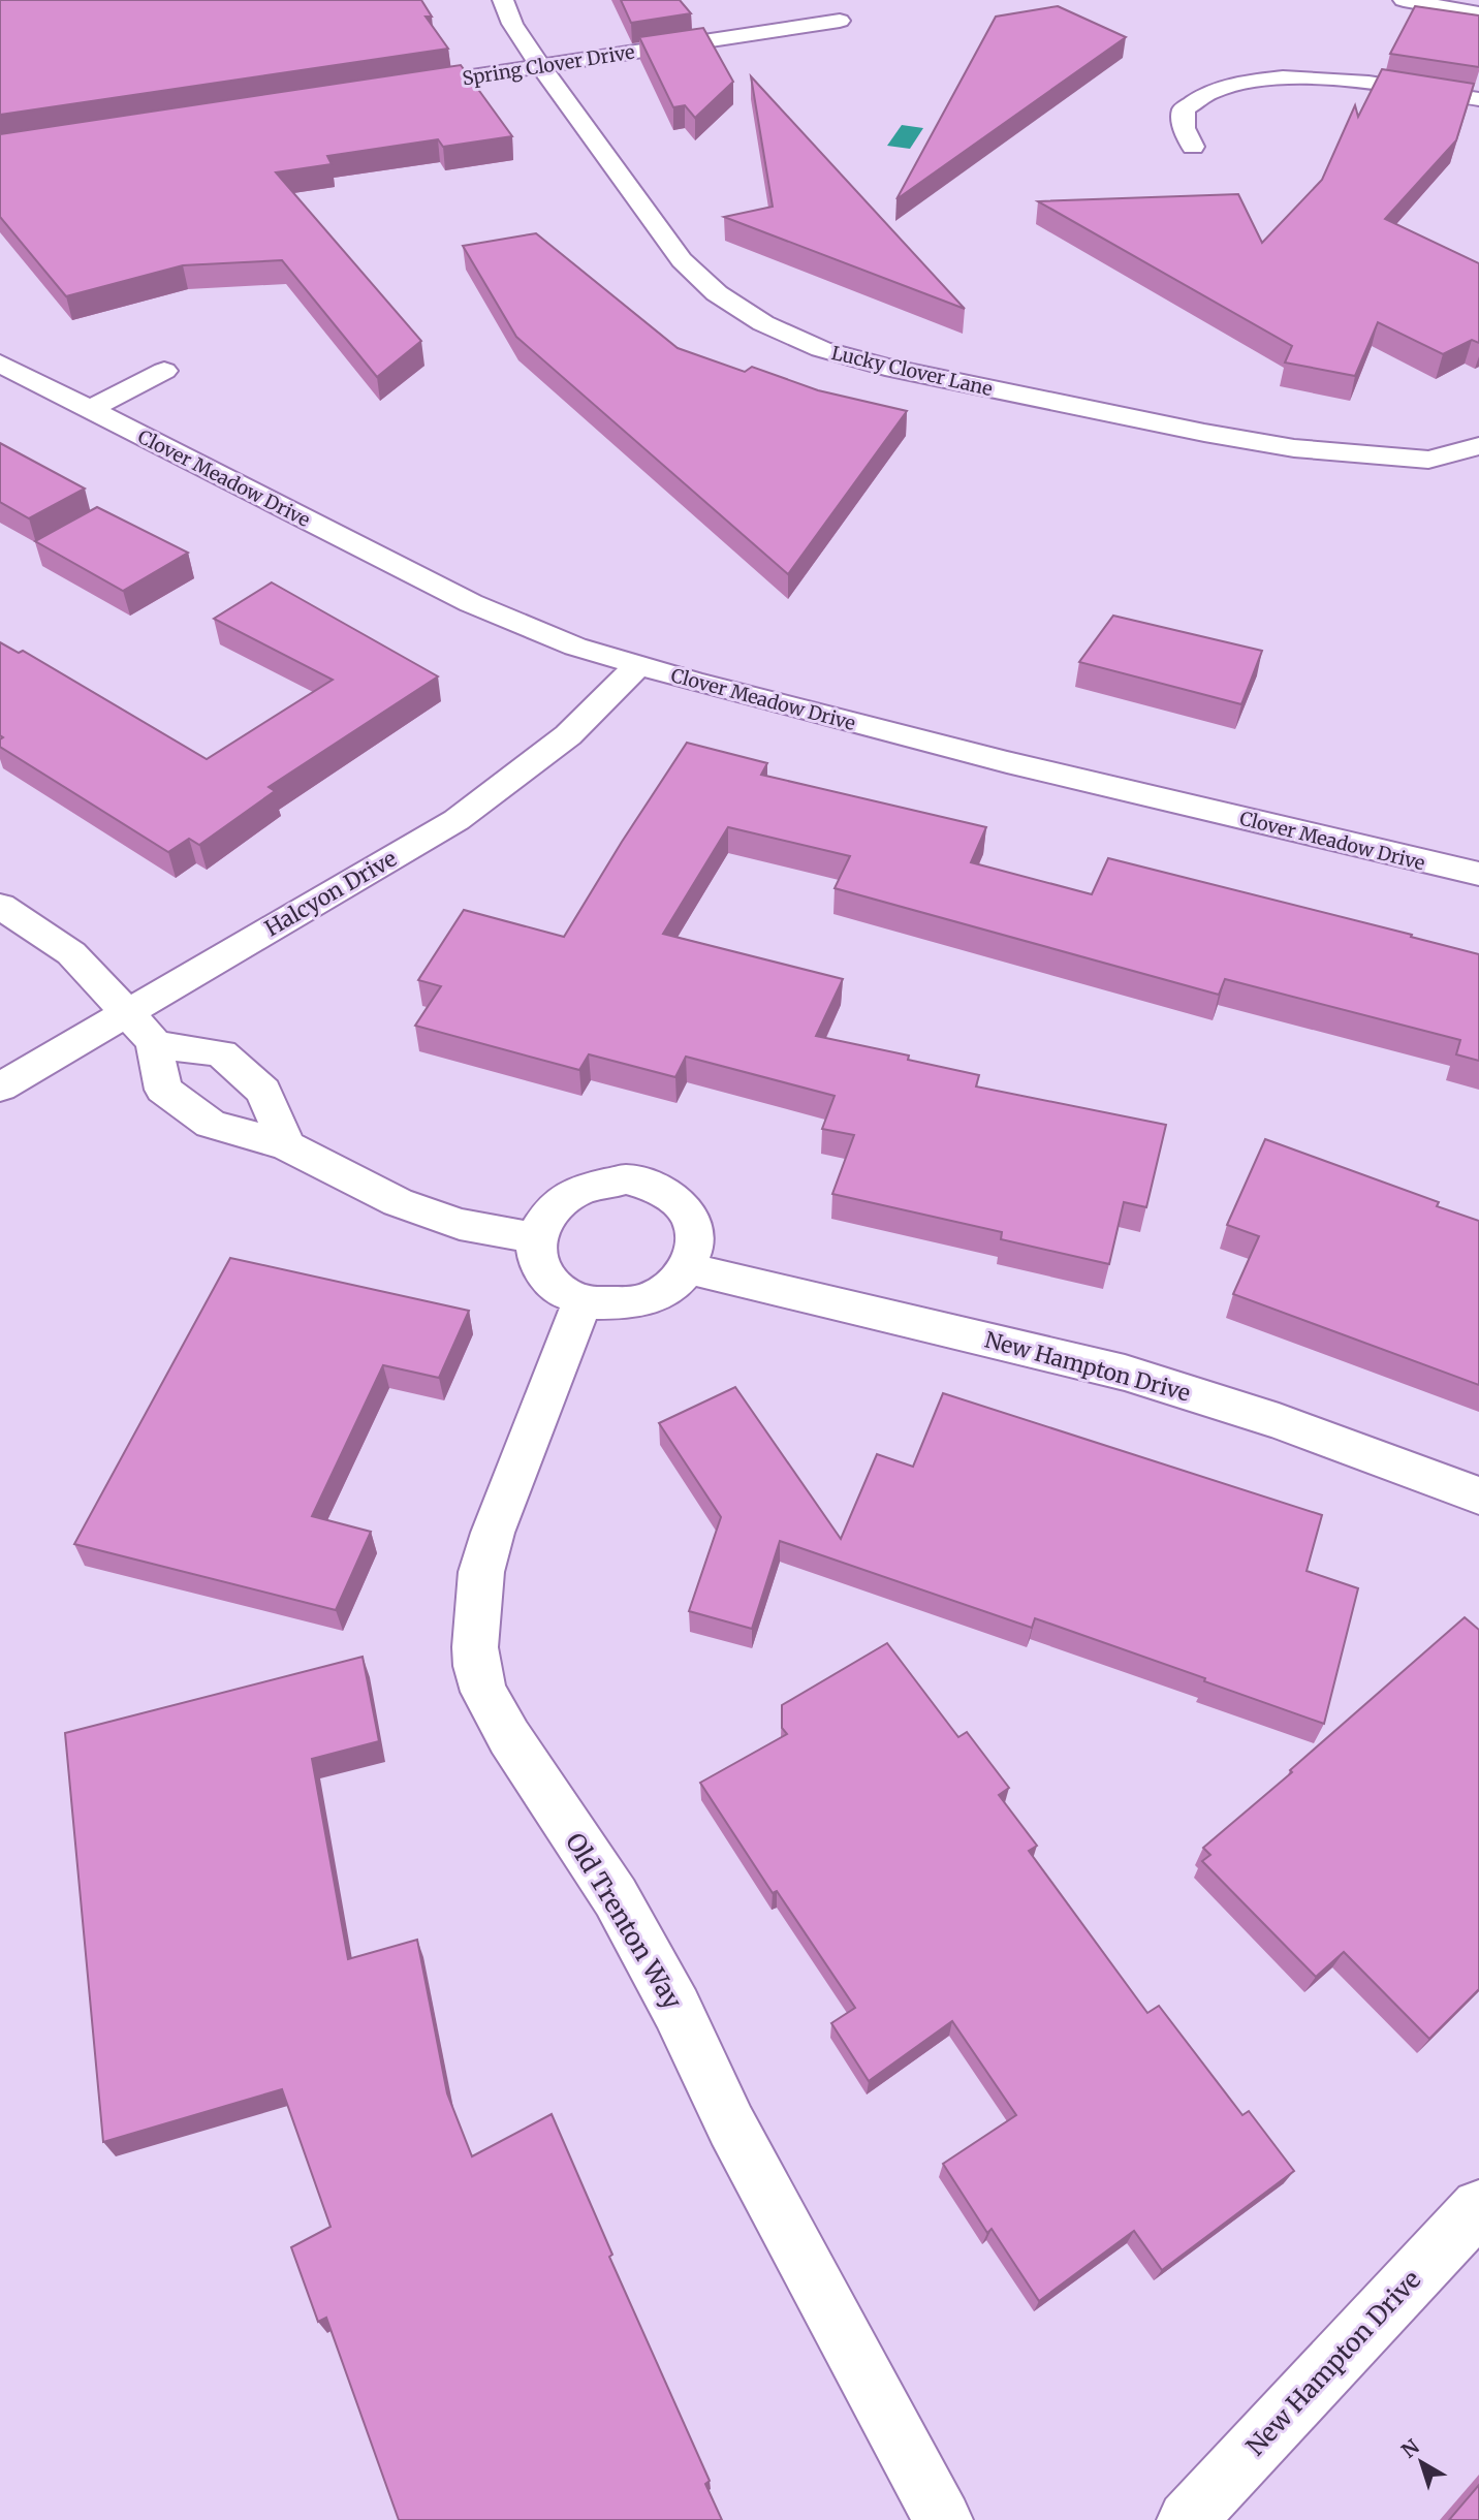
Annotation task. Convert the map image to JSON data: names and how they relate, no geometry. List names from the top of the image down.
{
  "streets": {
    "street": [
      "Spring Clover Drive",
      "Lucky Clover Lane",
      "Clover Meadow Drive",
      "Halcyon Drive",
      "New Hampton Drive",
      "Old Trenton Way"
    ]
  },
  "crossings": [
    ["Spring Clover Drive", "Lucky Clover Lane"],
    ["Clover Meadow Drive", "Halcyon Drive"],
    ["New Hampton Drive", "Old Trenton Way"]
  ],
  "north": "top left"
}
